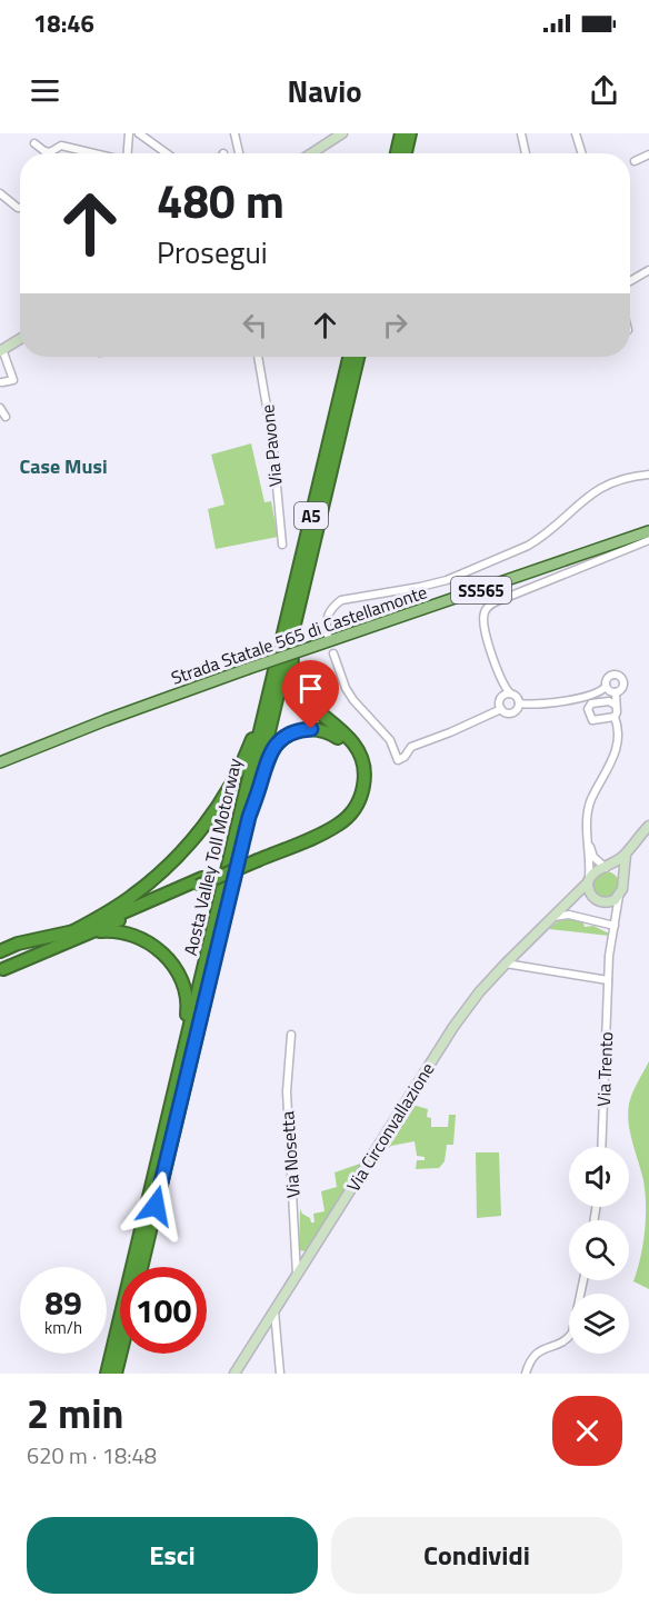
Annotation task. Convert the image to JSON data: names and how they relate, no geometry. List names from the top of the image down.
{
  "streets": {
    "highway": ["A5", "Aosta Valley Toll Motorway"],
    "main road": ["SS565", "Strada Statale 565 di Castellamonte", "Via Circonvallazione"],
    "street": ["Via Pavone", "Via Trento", "Via Nosetta"]
  },
  "crossings": [
    ["Via Trento", "Via Circonvallazione"],
    ["Via Circonvallazione", "Via Nosetta"]
  ],
  "districts": ["Case Musi"],
  "page": {
    "status": "18:46",
    "header": "Navio",
    "turn": ["480 m", "Prosegui"],
    "speed": "89 km/h",
    "limit": "100",
    "heading": ["2 min", "620 m · 18:48"],
    "buttons": ["Esci", "Condividi"]
  }
}
